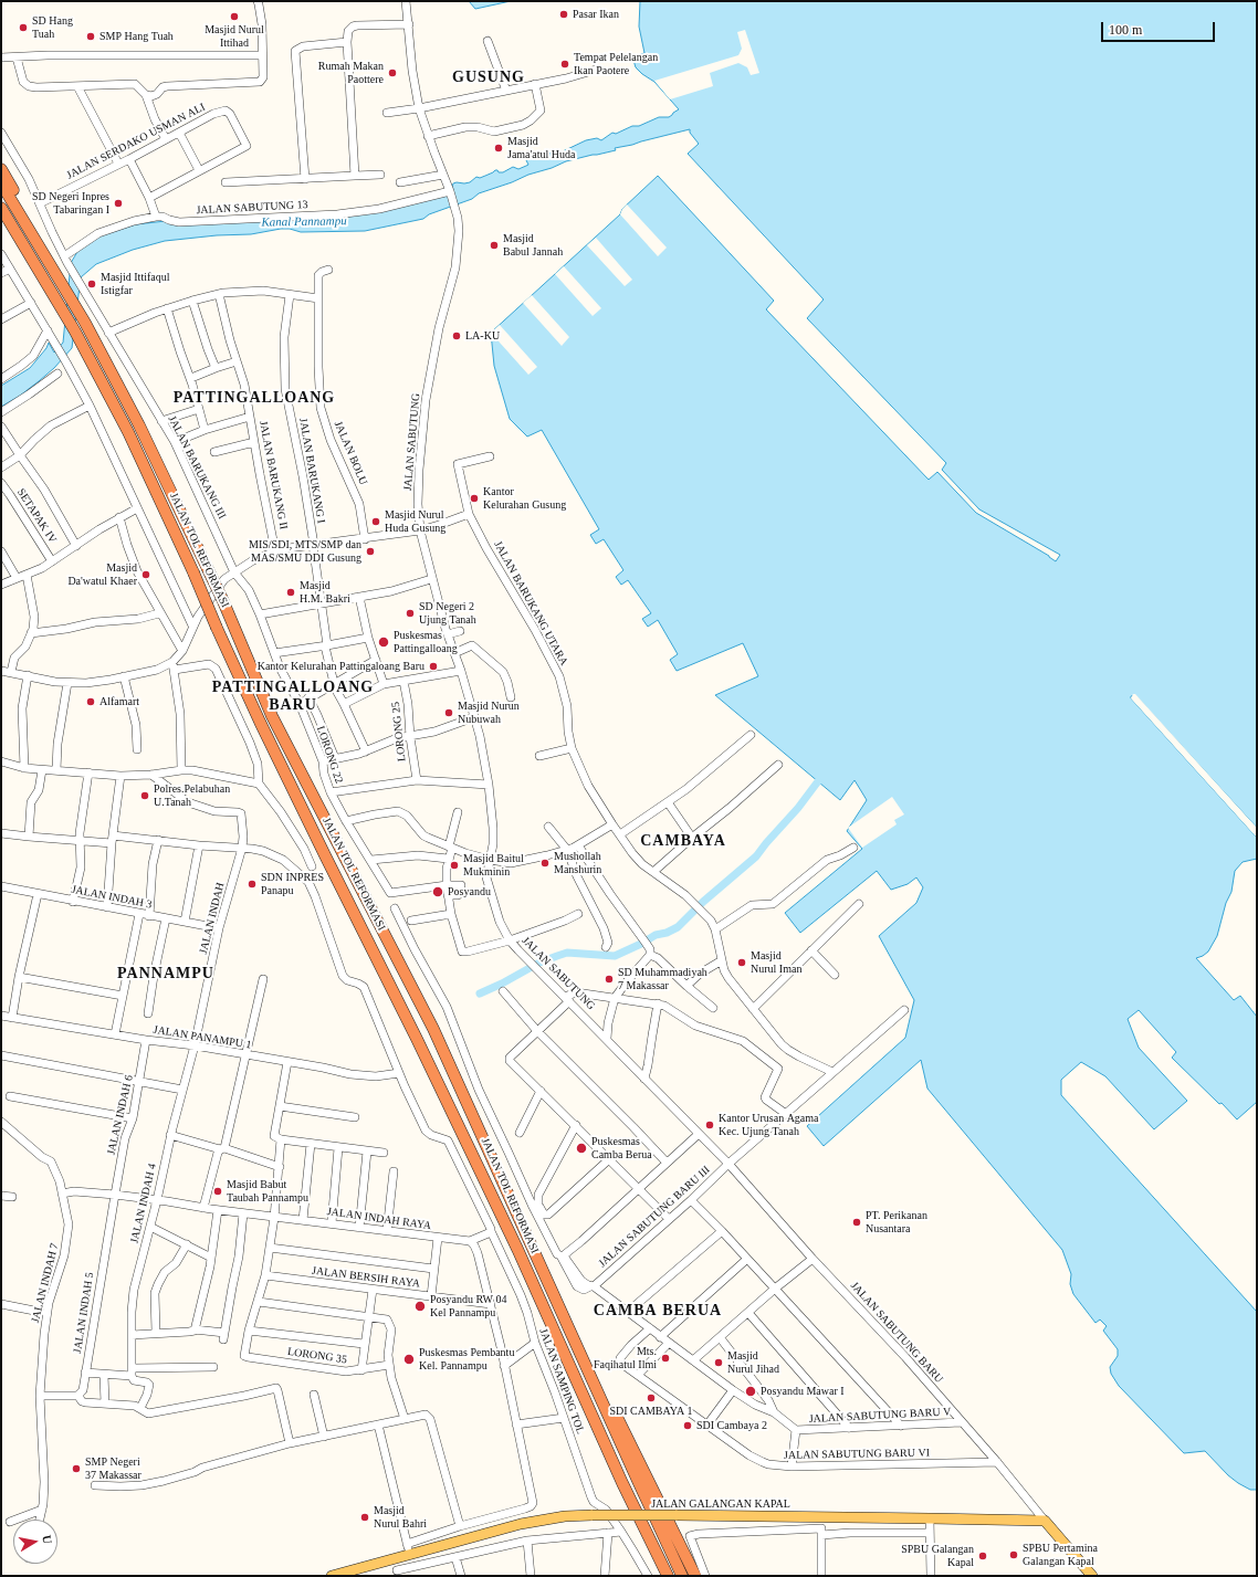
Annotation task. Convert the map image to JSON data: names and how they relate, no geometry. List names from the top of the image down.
{
  "streets": {
    "highway": ["JALAN TOL REFORMASI"],
    "main road": ["JALAN GALANGAN KAPAL"],
    "street": [
      "JALAN SERDAKO USMAN ALI",
      "JALAN SABUTUNG 13",
      "JALAN SABUTUNG",
      "JALAN BOLU",
      "JALAN BARUKANG III",
      "JALAN BARUKANG I",
      "JALAN BARUKANG II",
      "SETAPAK IV",
      "JALAN BARUKANG UTARA",
      "LORONG 25",
      "LORONG 22",
      "JALAN INDAH 3",
      "JALAN INDAH",
      "JALAN PANAMPU 1",
      "JALAN INDAH 6",
      "JALAN INDAH 4",
      "JALAN SABUTUNG BARU III",
      "JALAN INDAH RAYA",
      "JALAN BERSIH RAYA",
      "JALAN INDAH 7",
      "JALAN INDAH 5",
      "JALAN SABUTUNG BARU",
      "LORONG 35",
      "JALAN SAMPING TOL",
      "JALAN SABUTUNG BARU V",
      "JALAN SABUTUNG BARU VI"
    ]
  },
  "crossings": [
    ["JALAN SABUTUNG 13", "JALAN SABUTUNG"],
    ["JALAN SABUTUNG 13", "JALAN BARUKANG III"],
    ["JALAN SABUTUNG", "JALAN SABUTUNG BARU III"],
    ["JALAN SABUTUNG", "JALAN SABUTUNG BARU"],
    ["JALAN BARUKANG III", "LORONG 22"],
    ["JALAN INDAH 3", "JALAN INDAH"],
    ["JALAN INDAH", "JALAN PANAMPU 1"],
    ["JALAN INDAH", "JALAN INDAH 4"],
    ["JALAN INDAH", "JALAN SAMPING TOL"],
    ["JALAN PANAMPU 1", "JALAN INDAH 6"],
    ["JALAN PANAMPU 1", "JALAN INDAH 4"],
    ["JALAN PANAMPU 1", "JALAN SAMPING TOL"],
    ["JALAN INDAH 6", "JALAN INDAH RAYA"],
    ["JALAN INDAH 6", "JALAN INDAH 5"],
    ["JALAN INDAH 4", "JALAN INDAH RAYA"],
    ["JALAN SABUTUNG BARU III", "JALAN SABUTUNG BARU"],
    ["JALAN INDAH RAYA", "JALAN INDAH 7"],
    ["JALAN INDAH RAYA", "JALAN INDAH 5"],
    ["JALAN SABUTUNG BARU", "JALAN SABUTUNG BARU V"],
    ["JALAN SABUTUNG BARU", "JALAN SABUTUNG BARU VI"],
    ["JALAN SABUTUNG BARU", "JALAN GALANGAN KAPAL"]
  ],
  "districts": [
    "GUSUNG",
    "PATTINGALLOANG",
    "PATTINGALLOANG BARU",
    "CAMBAYA",
    "PANNAMPU",
    "CAMBA BERUA"
  ],
  "water": ["Kanal Pannampu"],
  "places": [
    "Pasar Ikan",
    "Masjid Nurul Ittihad",
    "SD Hang Tuah",
    "SMP Hang Tuah",
    "Tempat Pelelangan Ikan Paotere",
    "Rumah Makan Paottere",
    "Masjid Jama'atul Huda",
    "SD Negeri Inpres Tabaringan I",
    "Masjid Babul Jannah",
    "Masjid Ittifaqul Istigfar",
    "LA-KU",
    "Kantor Kelurahan Gusung",
    "Masjid Nurul Huda Gusung",
    "MIS/SDI, MTS/SMP dan MAS/SMU DDI Gusung",
    "Masjid Da'watul Khaer",
    "Masjid H.M. Bakri",
    "SD Negeri 2 Ujung Tanah",
    "Puskesmas Pattingalloang",
    "Kantor Kelurahan Pattingaloang Baru",
    "Alfamart",
    "Masjid Nurun Nubuwah",
    "Polres.Pelabuhan U.Tanah",
    "Mushollah Manshurin",
    "Masjid Baitul Mukminin",
    "SDN INPRES Panapu",
    "Posyandu",
    "Masjid Nurul Iman",
    "SD Muhammadiyah 7 Makassar",
    "Kantor Urusan Agama Kec. Ujung Tanah",
    "Puskesmas Camba Berua",
    "Masjid Babut Taubah Pannampu",
    "PT. Perikanan Nusantara",
    "Posyandu RW 04 Kel Pannampu",
    "Mts. Faqihatul Ilmi",
    "Puskesmas Pembantu Kel. Pannampu",
    "Masjid Nurul Jihad",
    "Posyandu Mawar I",
    "SDI CAMBAYA 1",
    "SDI Cambaya 2",
    "SMP Negeri 37 Makassar",
    "Masjid Nurul Bahri",
    "SPBU Pertamina Galangan Kapal",
    "SPBU Galangan Kapal"
  ],
  "scale_bar": "100 m",
  "north": "right"
}
